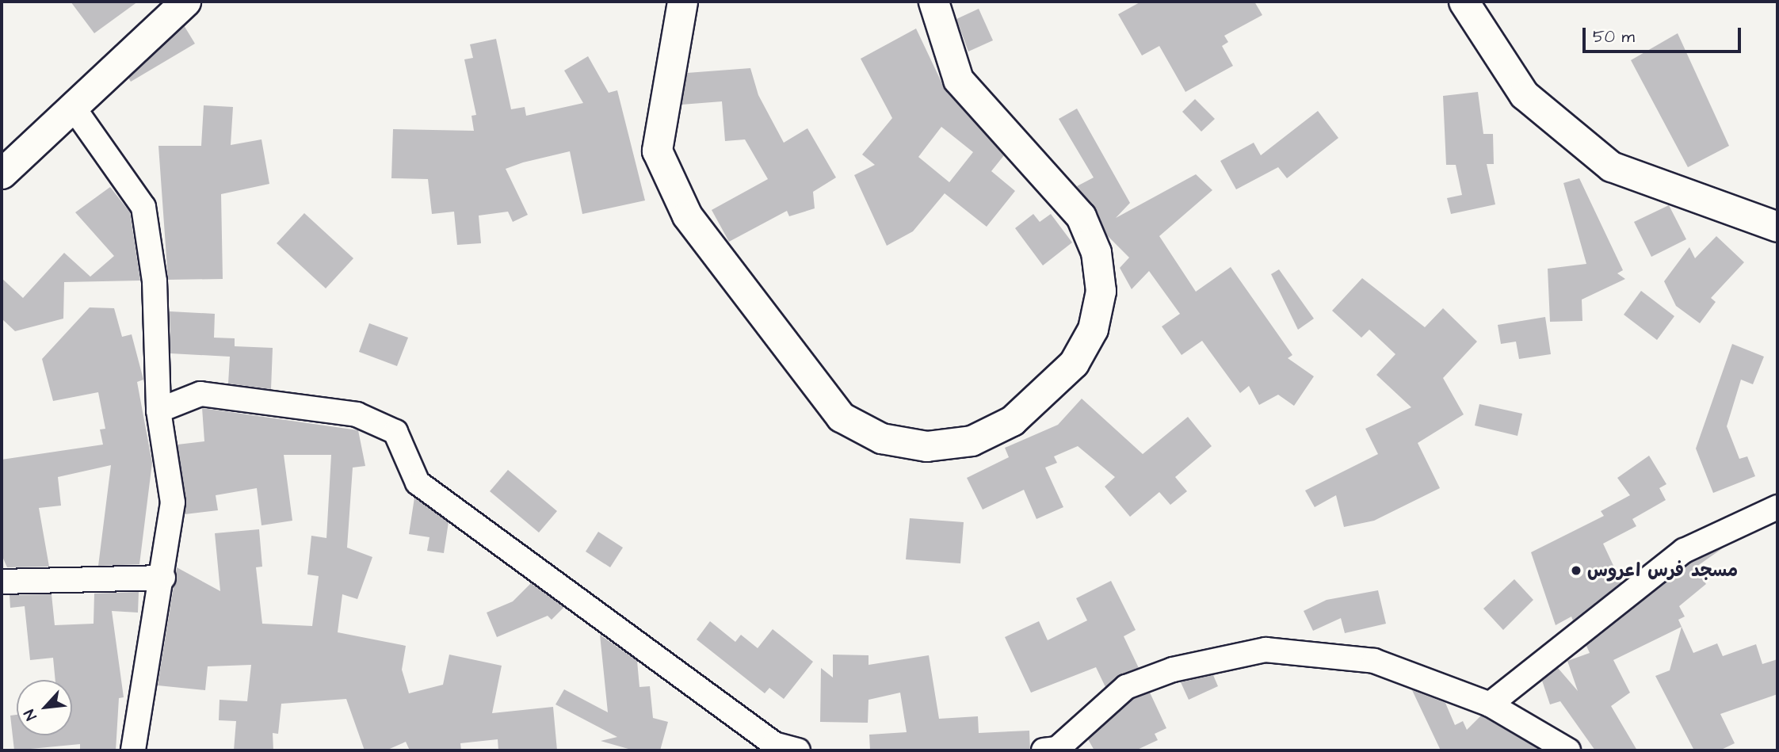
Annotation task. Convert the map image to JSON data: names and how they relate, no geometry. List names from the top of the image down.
{
  "places": ["مسجد فرس اعروس"],
  "scale_bar": "50 m",
  "north": "bottom left"
}
